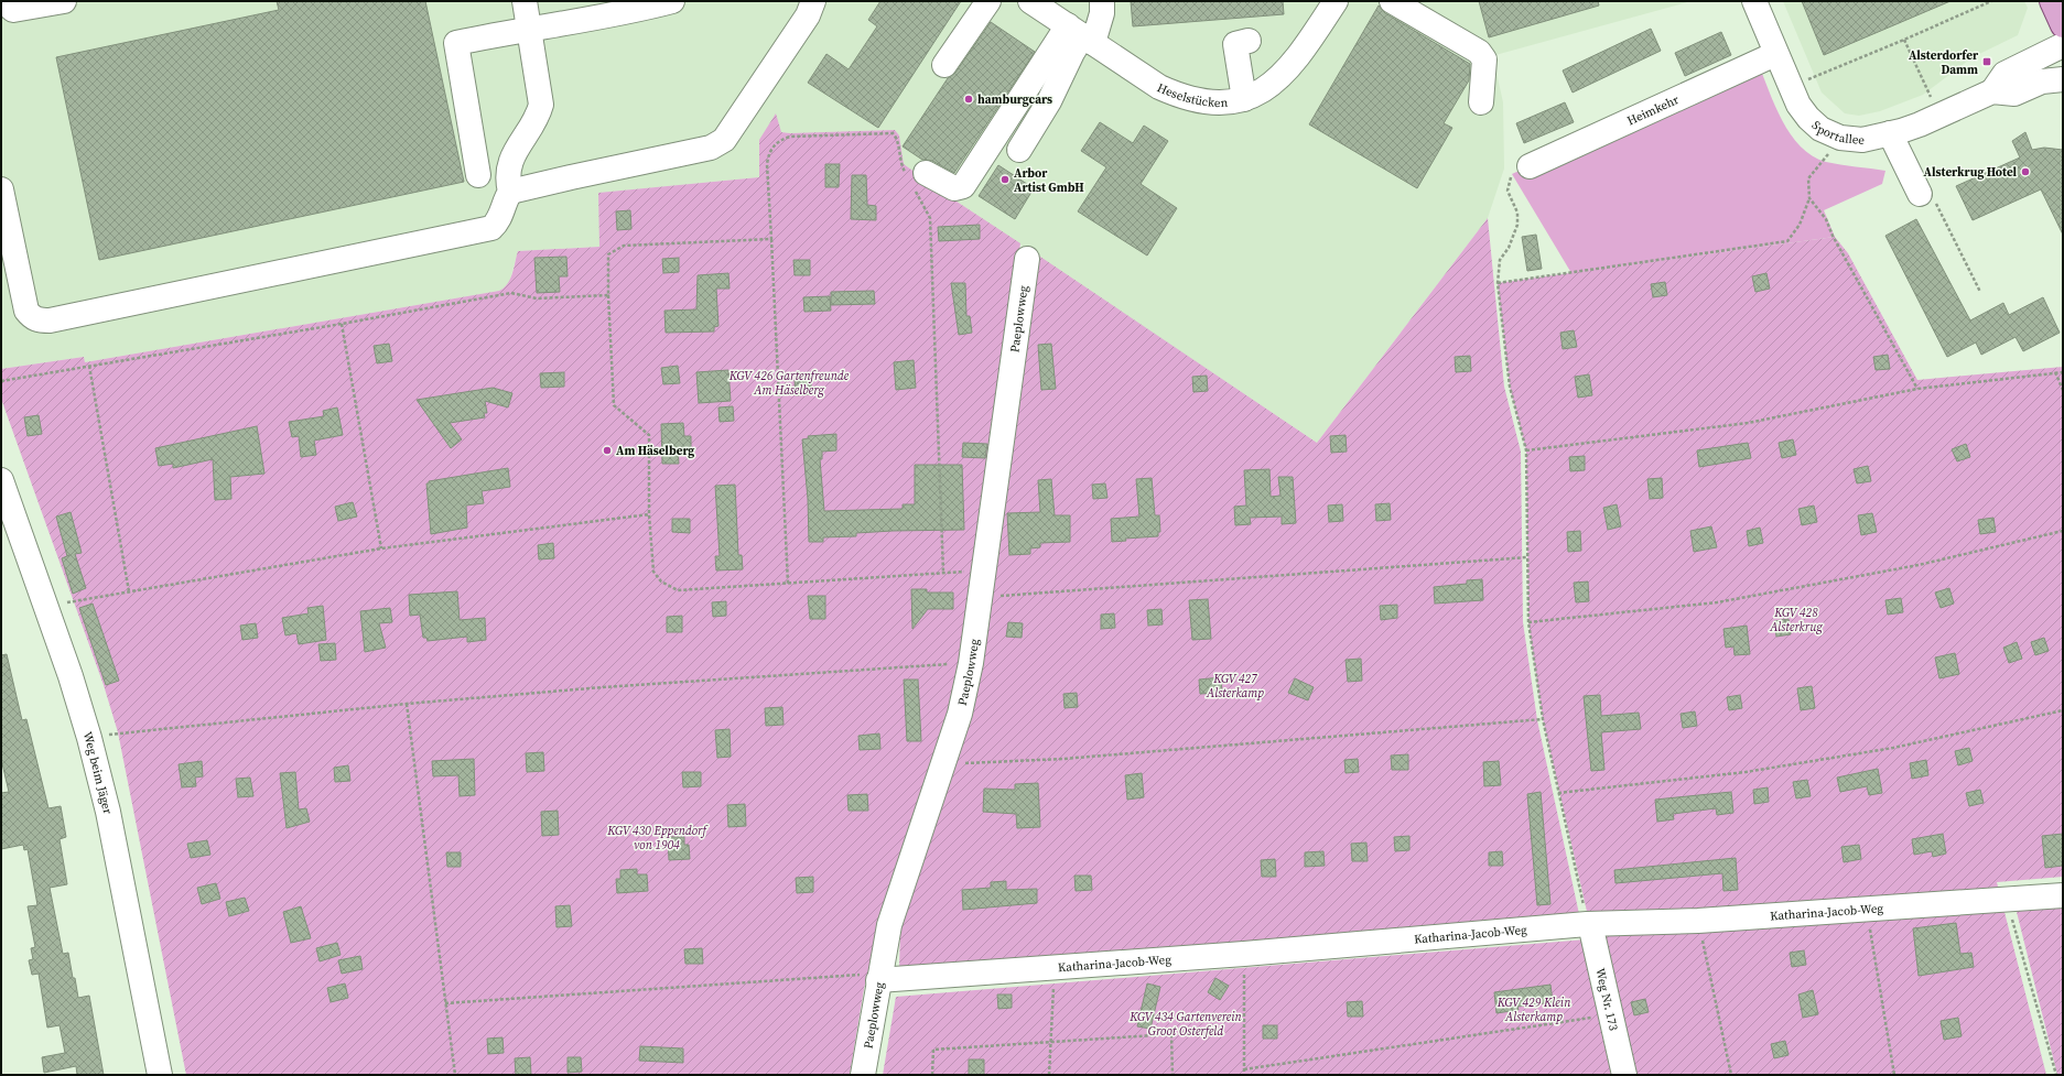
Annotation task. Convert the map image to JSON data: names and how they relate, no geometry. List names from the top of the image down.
{
  "streets": {
    "street": [
      "Heselstücken",
      "Heimkehr",
      "Sportallee",
      "Paeplowweg",
      "Weg beim Jäger",
      "Katharina-Jacob-Weg",
      "Weg Nr. 173"
    ]
  },
  "crossings": [
    ["Heimkehr", "Sportallee"],
    ["Paeplowweg", "Katharina-Jacob-Weg"],
    ["Katharina-Jacob-Weg", "Weg Nr. 173"]
  ],
  "parks": [
    "KGV 426 Gartenfreunde Am Häselberg",
    "KGV 428 Alsterkrug",
    "KGV 427 Alsterkamp",
    "KGV 430 Eppendorf von 1904",
    "KGV 429 Klein Alsterkamp",
    "KGV 434 Gartenverein Groot Osterfeld"
  ],
  "places": {
    "transit": ["Alsterdorfer Damm"],
    "other": [
      "hamburgcars",
      "Alsterkrug Hotel",
      "Arbor Artist GmbH",
      "Am Häselberg"
    ]
  }
}
